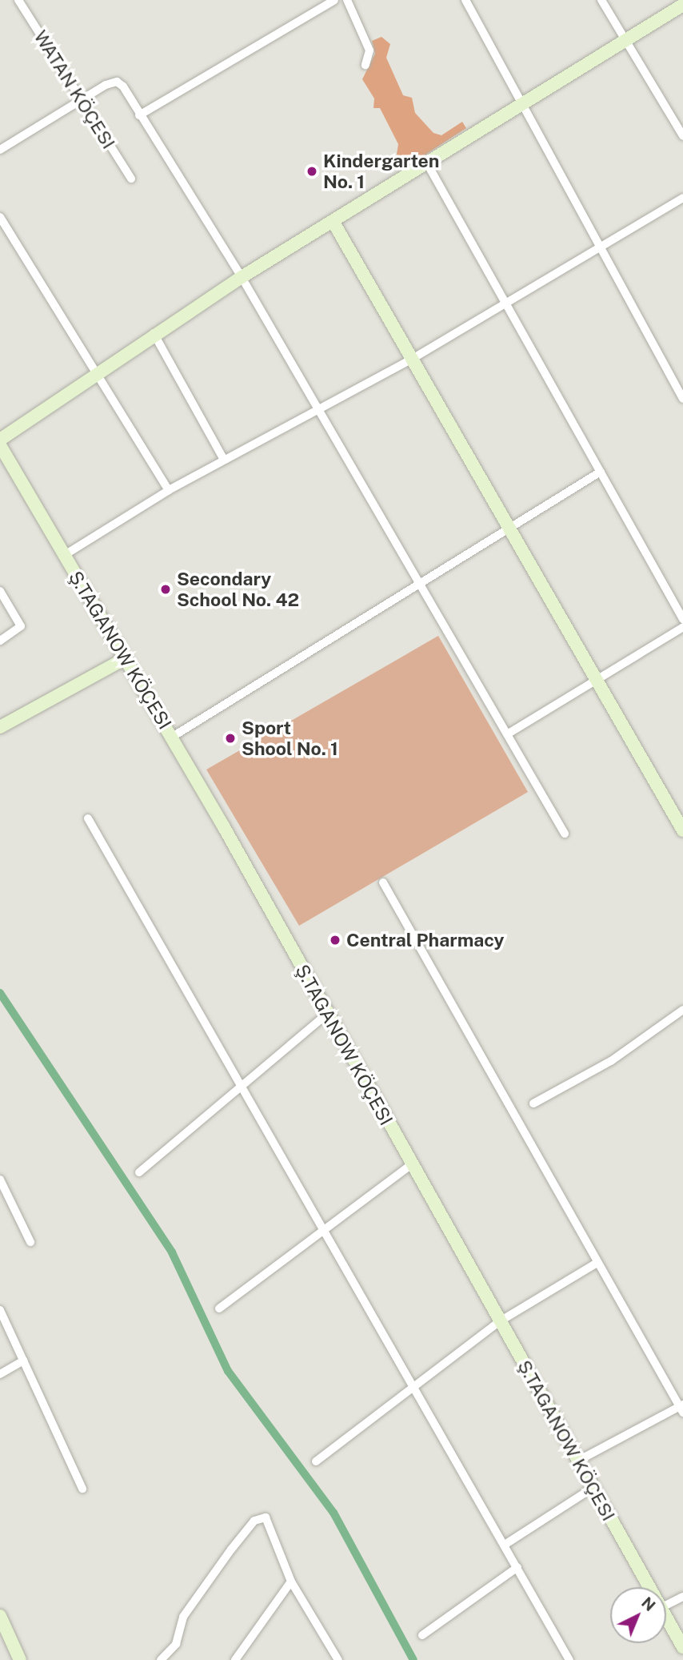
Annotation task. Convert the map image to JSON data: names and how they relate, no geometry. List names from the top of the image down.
{
  "streets": {
    "street": ["WATAN KÖÇESI", "Ş.TAGANOW KÖÇESI"]
  },
  "places": [
    "Kindergarten No. 1",
    "Secondary School No. 42",
    "Sport Shool No. 1",
    "Central Pharmacy"
  ],
  "north": "top right"
}
